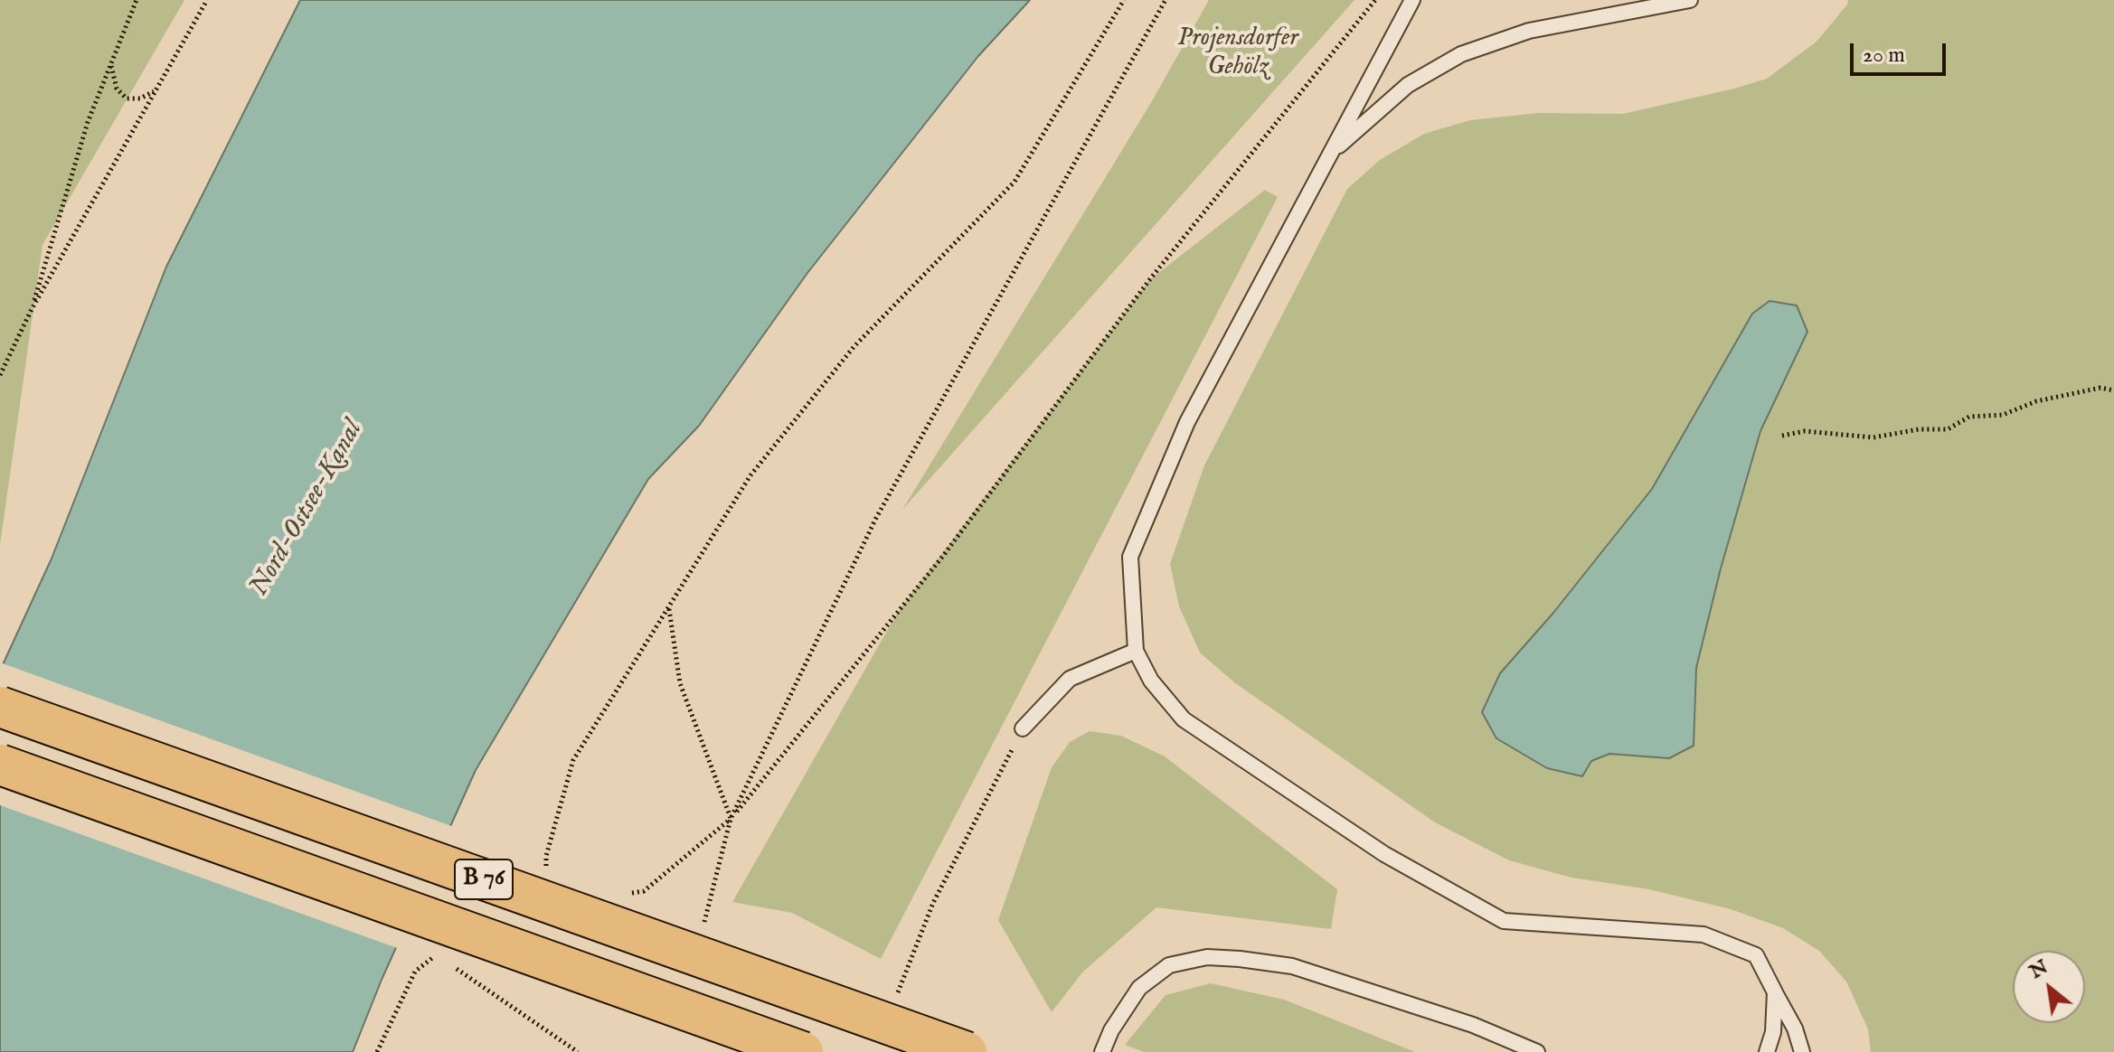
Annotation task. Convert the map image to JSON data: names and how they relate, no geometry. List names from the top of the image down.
{
  "streets": {
    "highway": ["B 76"]
  },
  "water": ["Nord-Ostsee-Kanal"],
  "parks": ["Projensdorfer Gehölz"],
  "scale_bar": "20 m",
  "north": "top left"
}
